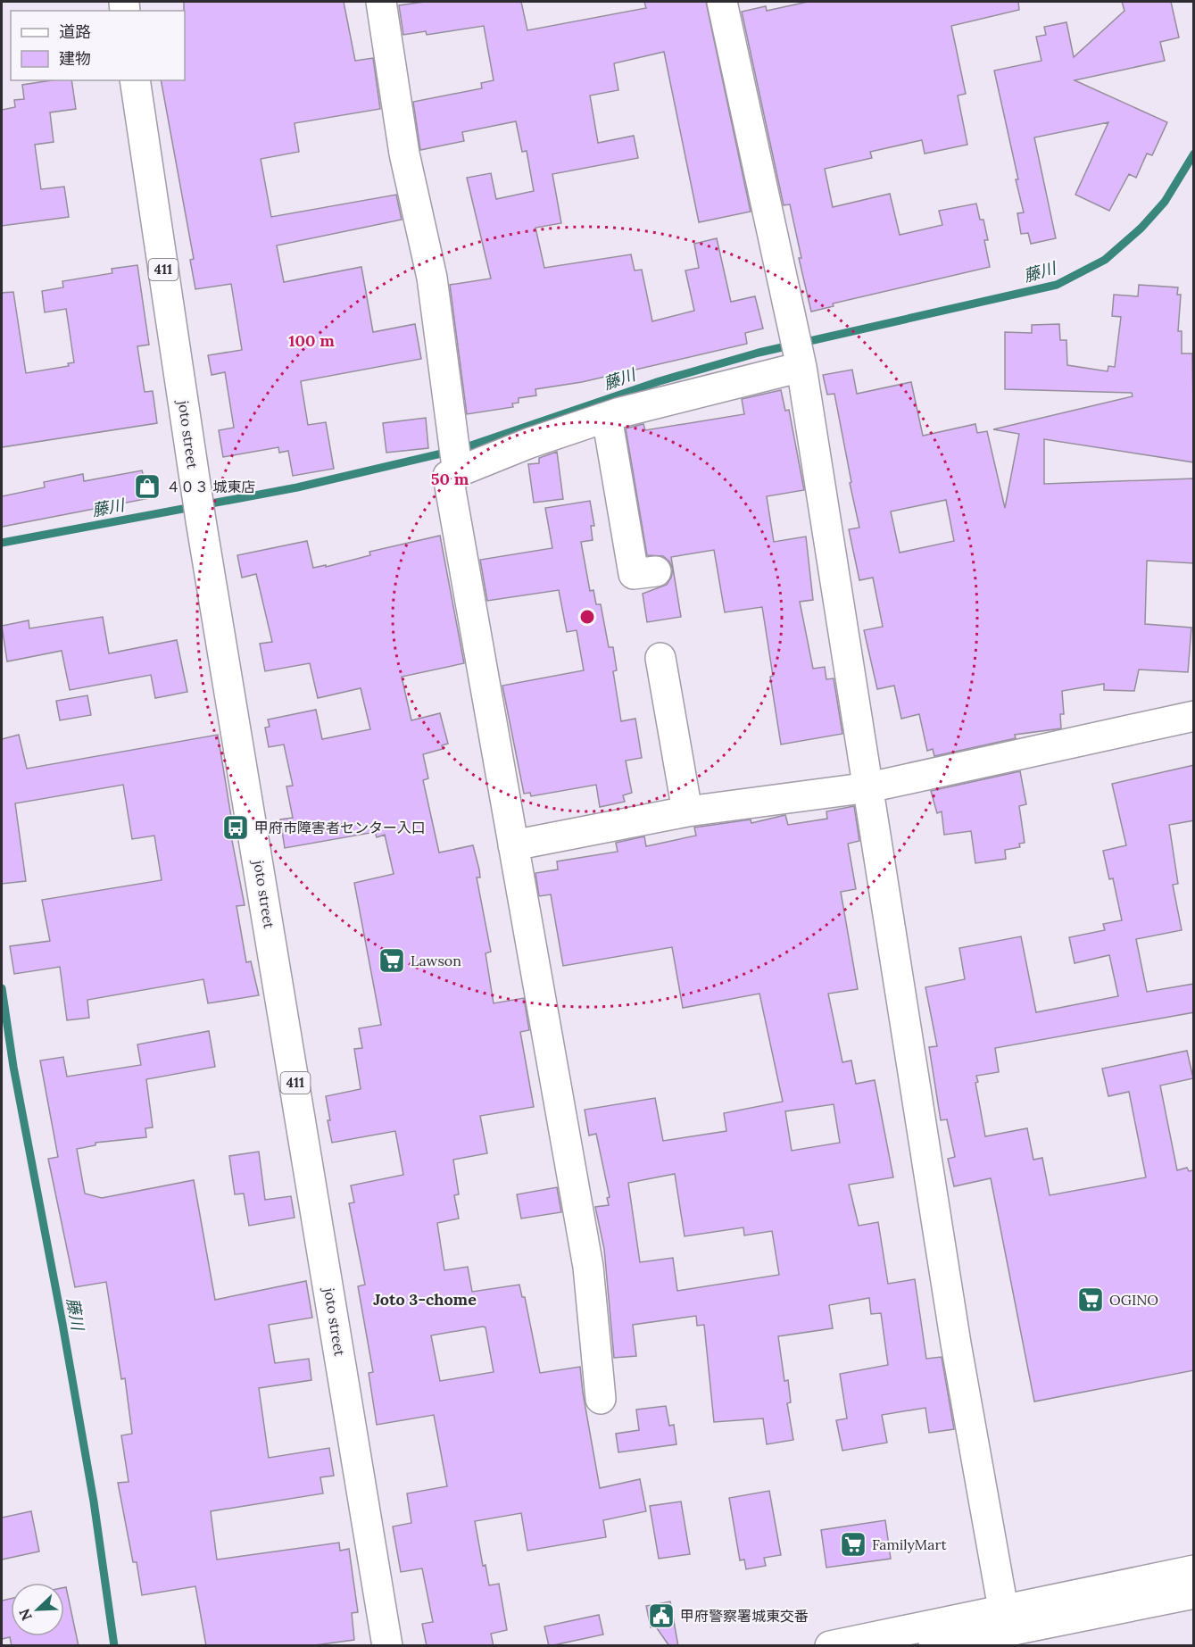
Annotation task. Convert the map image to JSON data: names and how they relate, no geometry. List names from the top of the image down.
{
  "streets": {
    "main road": ["411", "joto street"]
  },
  "districts": ["Joto 3-chome"],
  "water": ["藤川"],
  "places": {
    "shop": ["４０３ 城東店"],
    "bus stop": ["甲府市障害者センター入口"],
    "supermarket": ["Lawson", "OGINO", "FamilyMart"],
    "public building": ["甲府警察署城東交番"]
  },
  "legend": ["道路", "建物"],
  "north": "bottom left",
  "rings": ["100 m", "50 m"]
}
